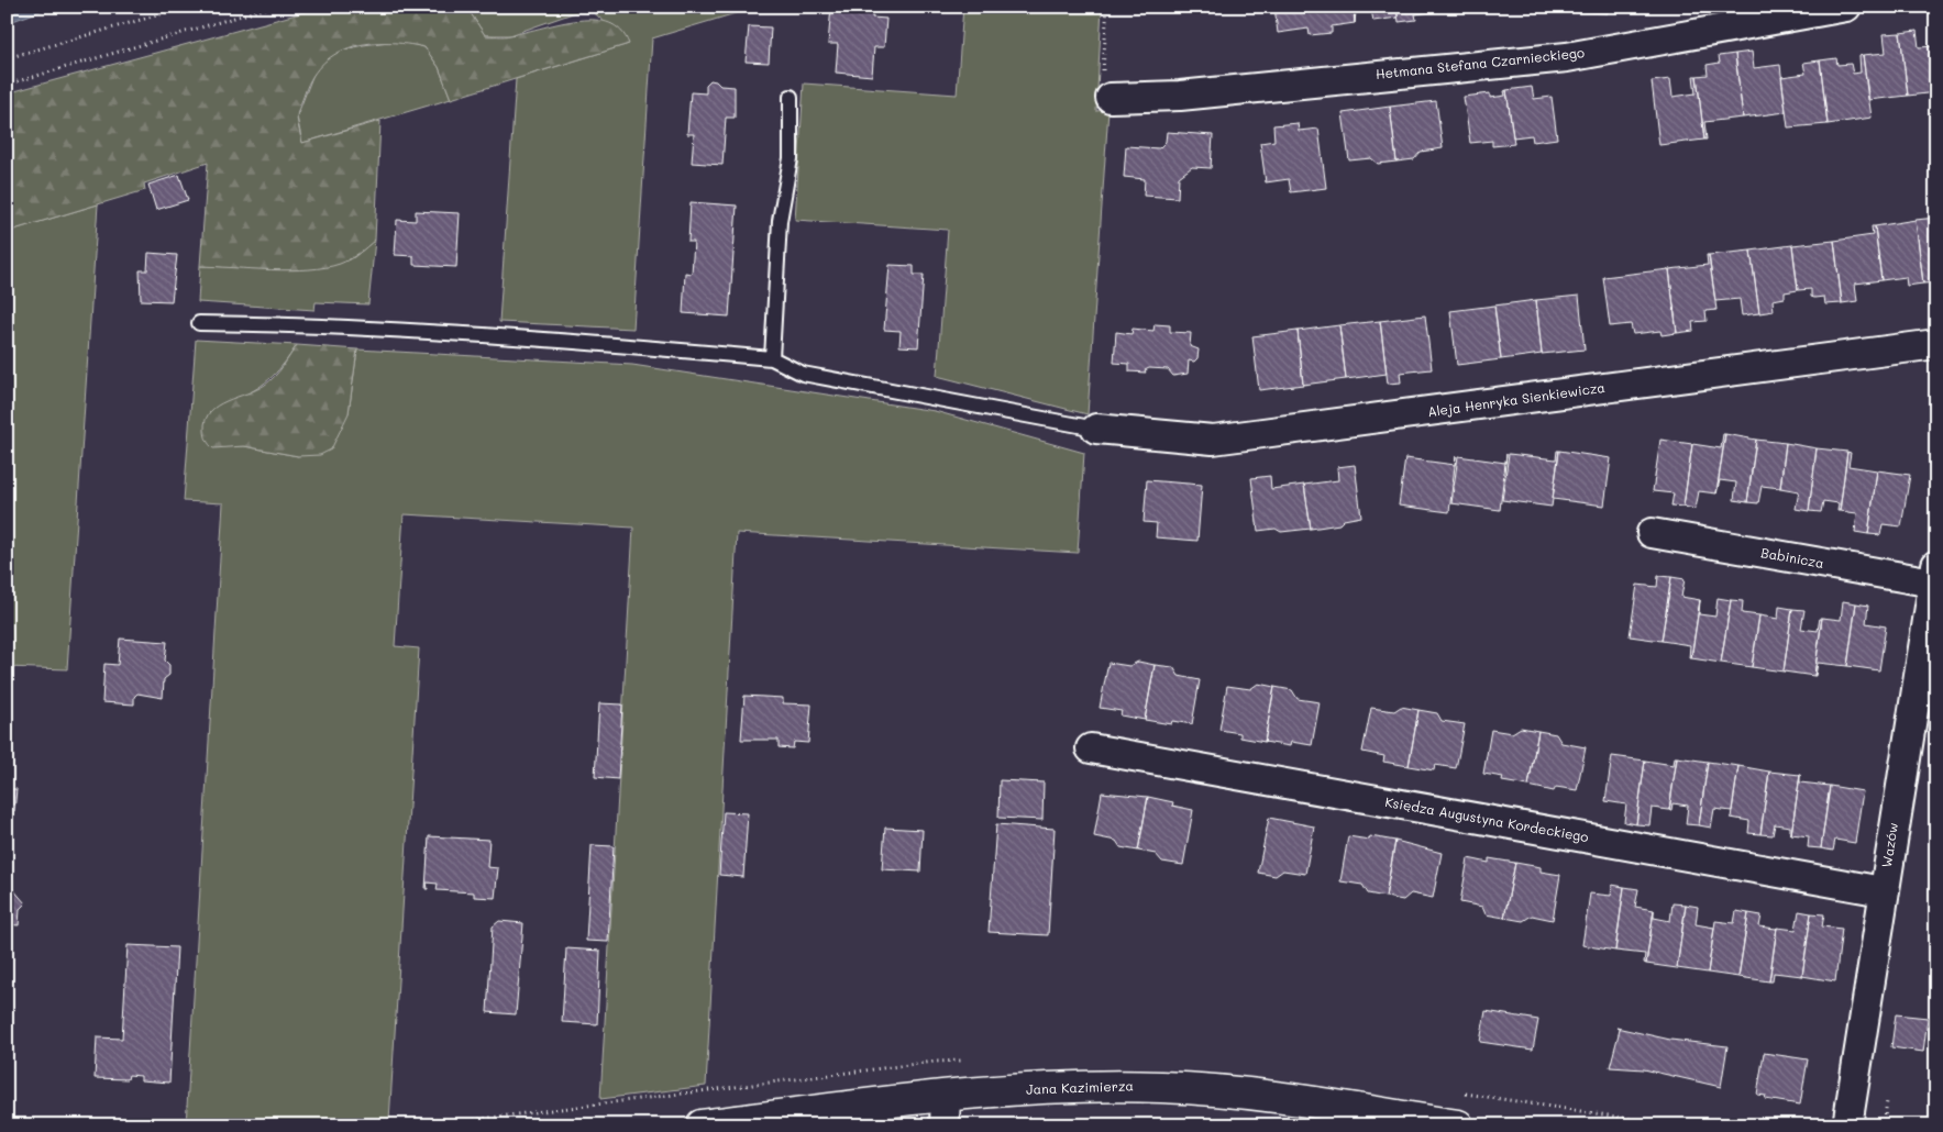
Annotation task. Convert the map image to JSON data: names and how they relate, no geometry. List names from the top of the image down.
{
  "streets": {
    "main road": ["Jana Kazimierza"],
    "street": [
      "Hetmana Stefana Czarnieckiego",
      "Aleja Henryka Sienkiewicza",
      "Babinicza",
      "Księdza Augustyna Kordeckiego",
      "Wazów"
    ]
  },
  "crossings": [
    ["Babinicza", "Wazów"],
    ["Księdza Augustyna Kordeckiego", "Wazów"]
  ]
}
